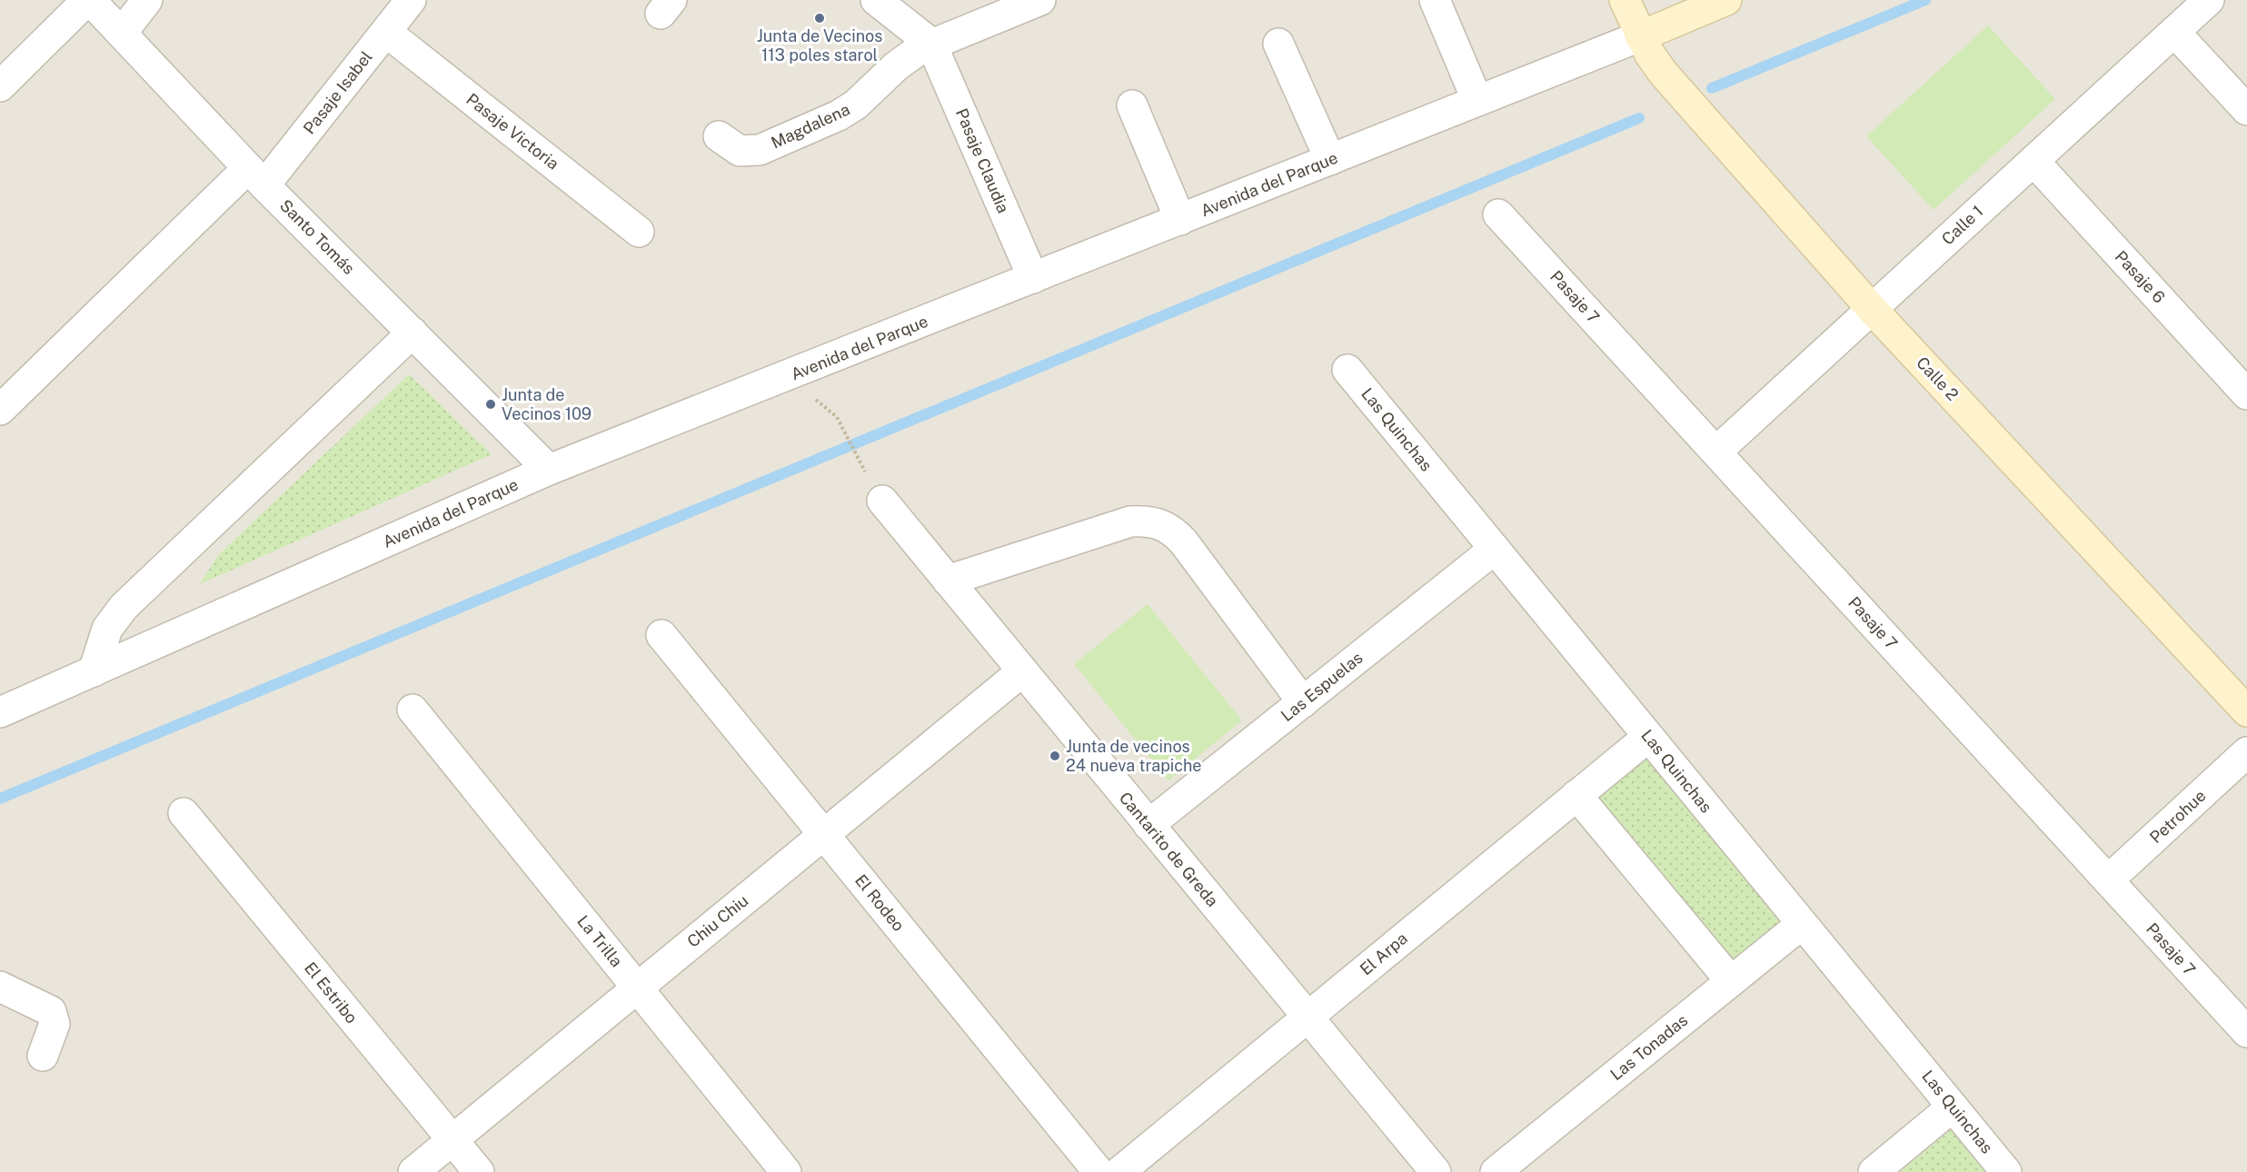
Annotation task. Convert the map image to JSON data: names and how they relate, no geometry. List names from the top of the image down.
{
  "streets": {
    "street": [
      "Pasaje Isabel",
      "Magdalena",
      "Pasaje Victoria",
      "Pasaje Claudia",
      "Avenida del Parque",
      "Calle 1",
      "Santo Tomás",
      "Pasaje 6",
      "Pasaje 7",
      "Calle 2",
      "Las Quinchas",
      "Las Espuelas",
      "Petrohue",
      "Cantarito de Greda",
      "El Rodeo",
      "Chiu Chiu",
      "La Trilla",
      "El Arpa",
      "El Estribo",
      "Las Tonadas"
    ]
  },
  "crossings": [
    ["Pasaje Isabel", "Pasaje Victoria"],
    ["Pasaje Isabel", "Santo Tomás"],
    ["Magdalena", "Pasaje Claudia"],
    ["Pasaje Claudia", "Avenida del Parque"],
    ["Avenida del Parque", "Santo Tomás"],
    ["Avenida del Parque", "Calle 2"],
    ["Calle 1", "Pasaje 6"],
    ["Calle 1", "Pasaje 7"],
    ["Calle 1", "Calle 2"],
    ["Pasaje 7", "Petrohue"],
    ["Las Quinchas", "Las Espuelas"],
    ["Las Quinchas", "El Arpa"],
    ["Las Quinchas", "Las Tonadas"],
    ["Las Espuelas", "Cantarito de Greda"],
    ["Cantarito de Greda", "Chiu Chiu"],
    ["Cantarito de Greda", "El Arpa"],
    ["El Rodeo", "Chiu Chiu"],
    ["Chiu Chiu", "La Trilla"],
    ["Chiu Chiu", "El Estribo"]
  ],
  "places": ["Junta de Vecinos 113 poles starol", "Junta de Vecinos 109", "Junta de vecinos 24 nueva trapiche"]
}
